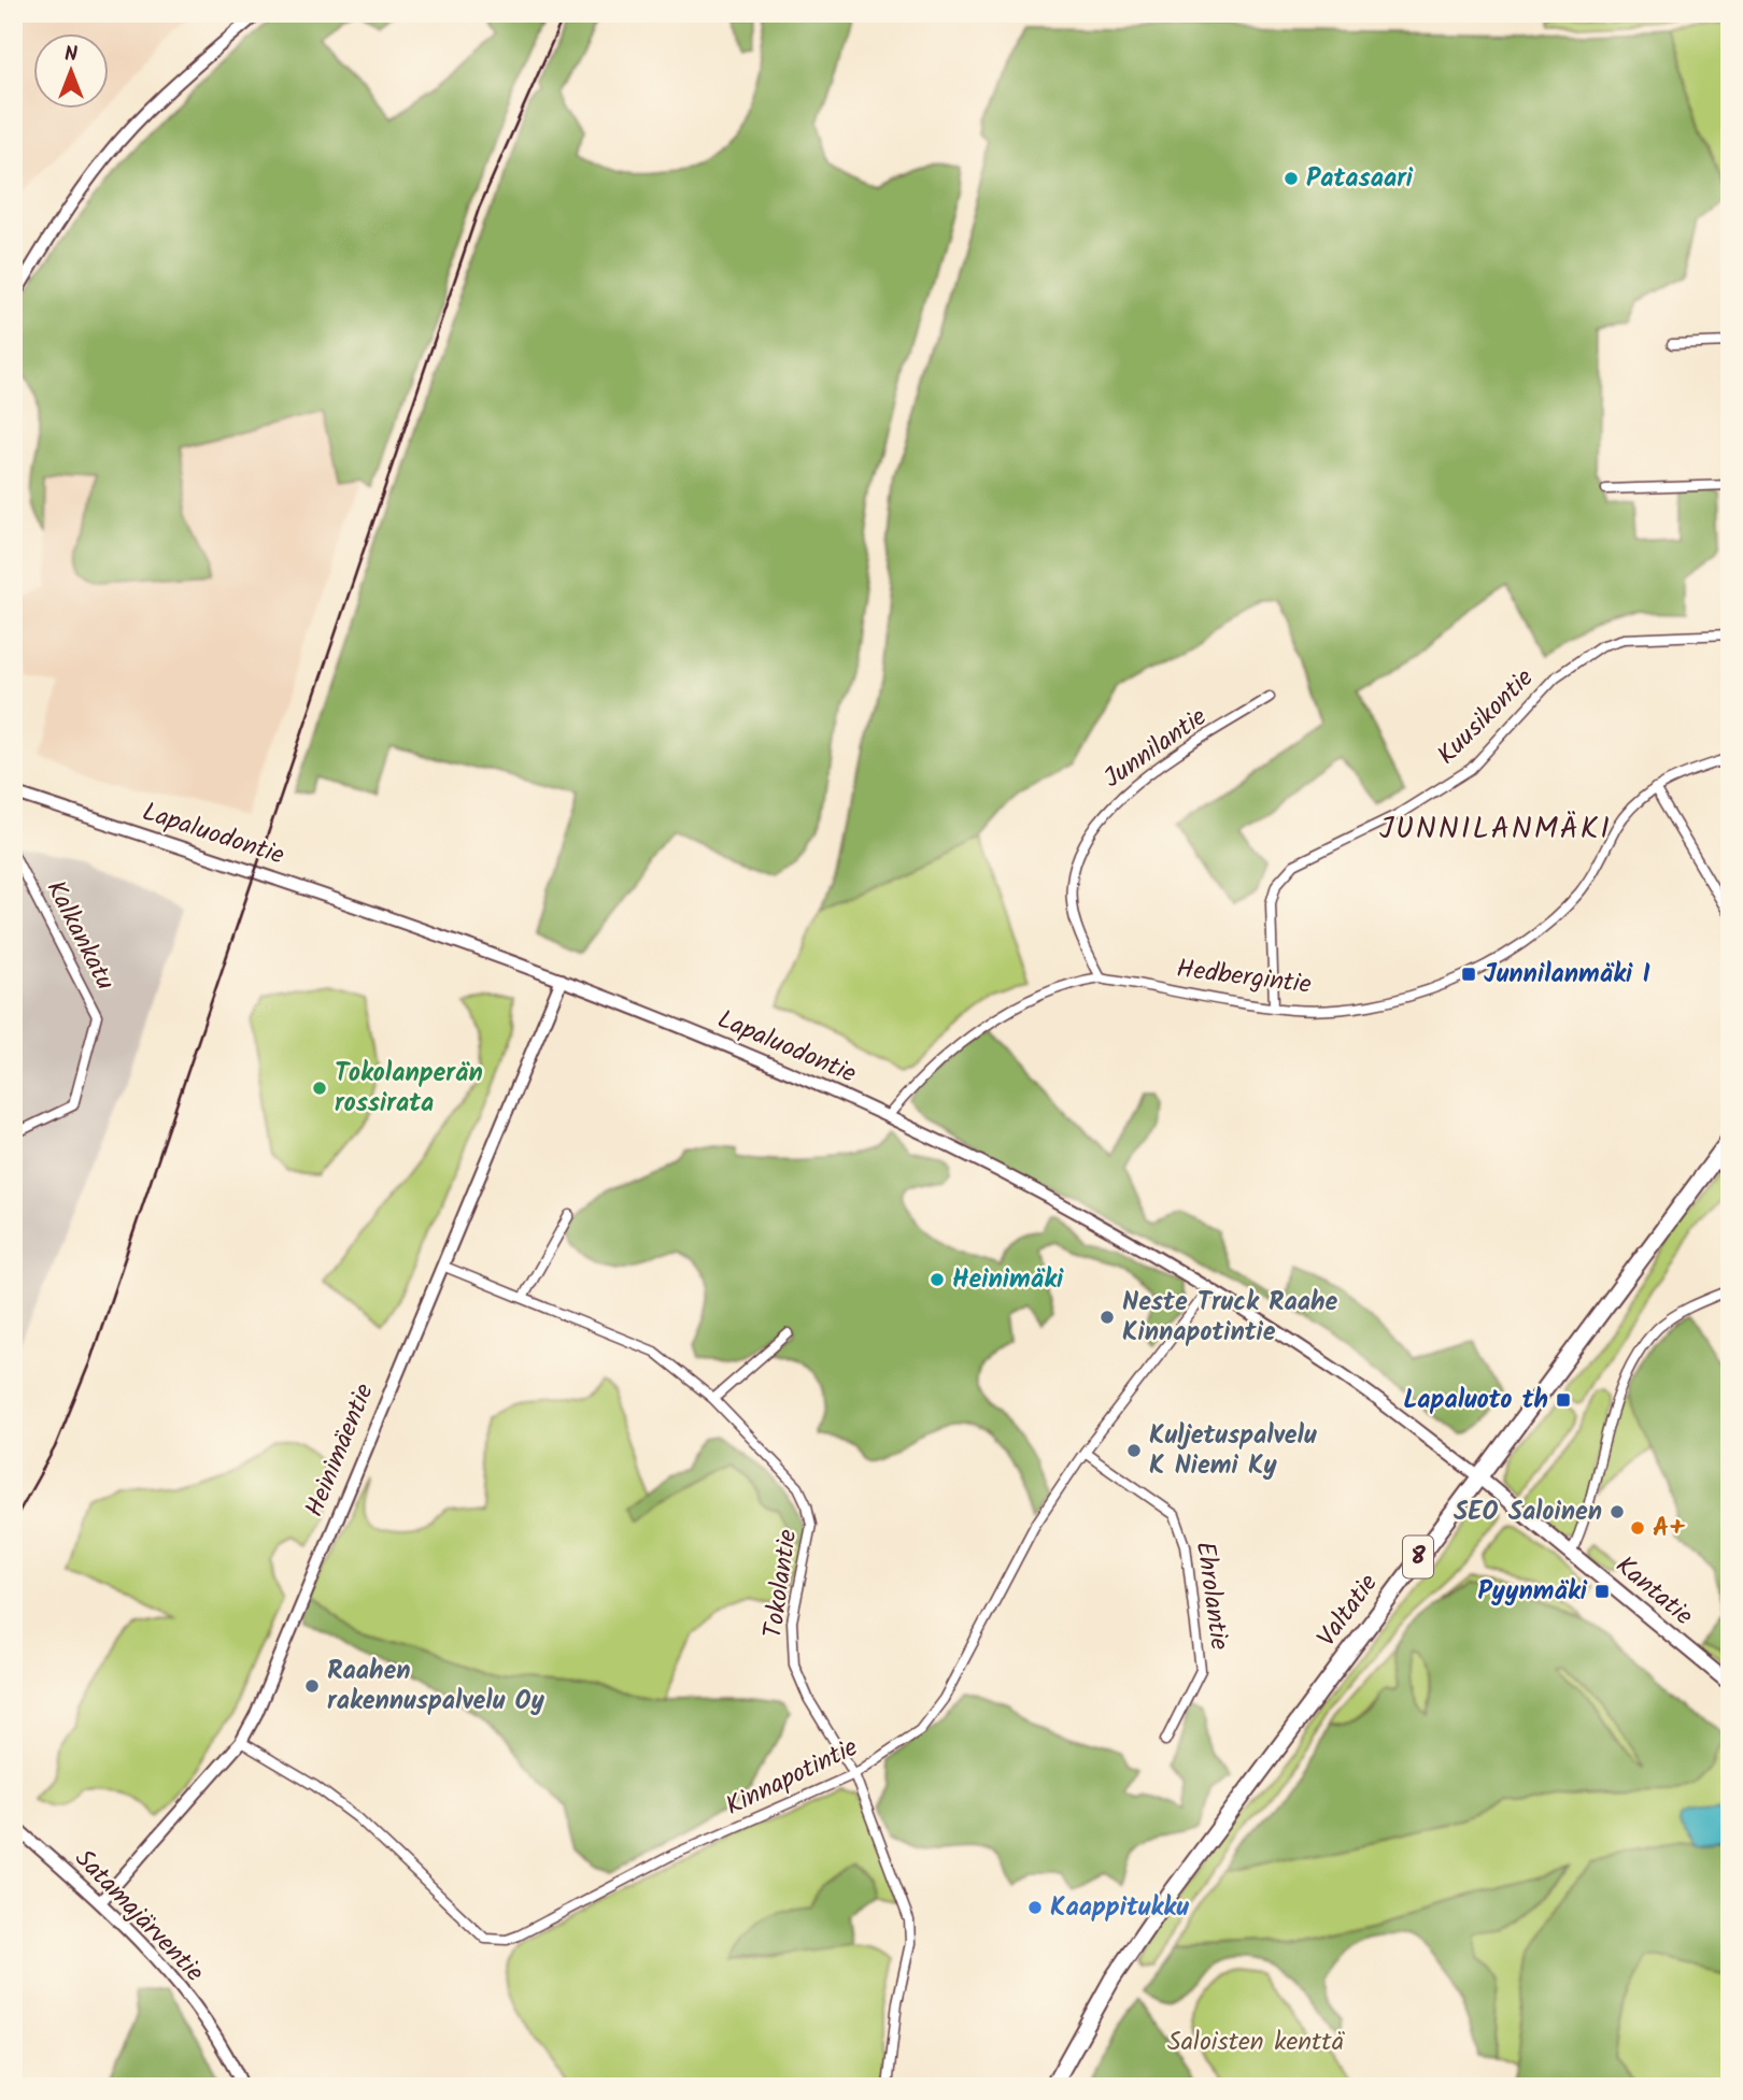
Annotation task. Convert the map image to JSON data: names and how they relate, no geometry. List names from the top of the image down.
{
  "streets": {
    "highway": ["8", "Valtatie"],
    "main road": [
      "Lapaluodontie",
      "Heinimäentie",
      "Kantatie",
      "Satamajärventie"
    ],
    "street": [
      "Kuusikontie",
      "Junnilantie",
      "Kalkankatu",
      "Hedbergintie",
      "Tokolantie",
      "Ehrolantie",
      "Kinnapotintie"
    ]
  },
  "crossings": [
    ["Kuusikontie", "Hedbergintie"],
    ["Junnilantie", "Hedbergintie"],
    ["Lapaluodontie", "Hedbergintie"],
    ["Lapaluodontie", "Heinimäentie"],
    ["Lapaluodontie", "Kantatie"],
    ["Lapaluodontie", "Valtatie"],
    ["Lapaluodontie", "Kinnapotintie"],
    ["Heinimäentie", "Tokolantie"],
    ["Heinimäentie", "Kinnapotintie"],
    ["Heinimäentie", "Satamajärventie"],
    ["Tokolantie", "Kinnapotintie"],
    ["Kantatie", "Valtatie"],
    ["Ehrolantie", "Kinnapotintie"]
  ],
  "districts": ["JUNNILANMÄKI"],
  "parks": ["Saloisten kenttä"],
  "places": {
    "other": [
      "Patasaari",
      "Tokolanperän rossirata",
      "Heinimäki",
      "Neste Truck Raahe Kinnapotintie",
      "Kuljetuspalvelu K Niemi Ky",
      "SEO Saloinen",
      "A+",
      "Raahen rakennuspalvelu Oy",
      "Kaappitukku"
    ],
    "transit": ["Junnilanmäki I", "Lapaluoto th", "Pyynmäki"]
  },
  "north": "top"
}
